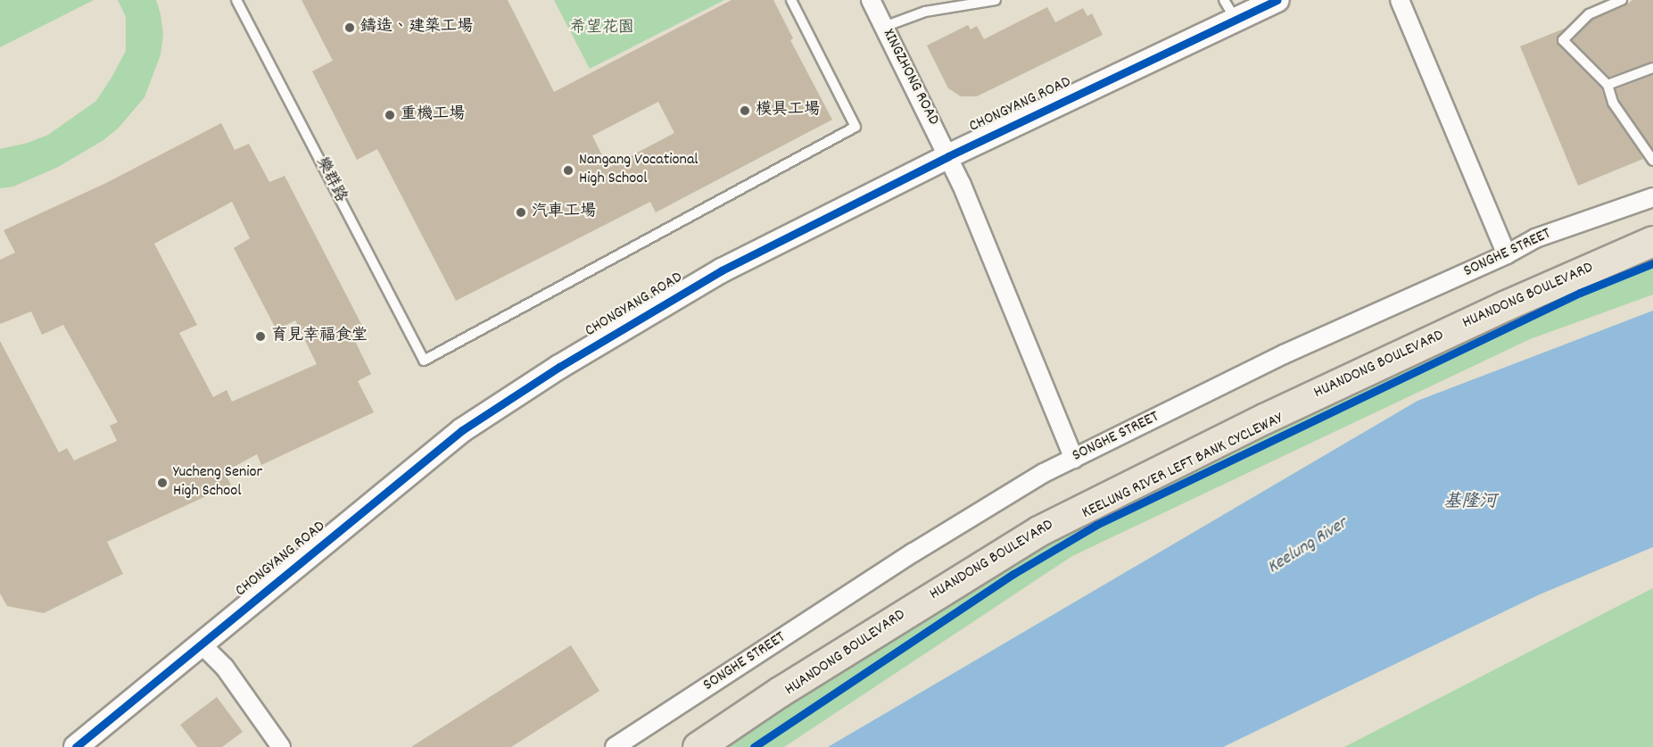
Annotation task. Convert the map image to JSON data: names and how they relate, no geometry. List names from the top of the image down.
{
  "streets": {
    "highway": ["HUANDONG BOULEVARD"],
    "street": ["XINGZHONG ROAD", "CHONGYANG ROAD", "SONGHE STREET"],
    "lane": ["樂群路"],
    "cycle path": ["KEELUNG RIVER LEFT BANK CYCLEWAY"]
  },
  "crossings": [
    ["XINGZHONG ROAD", "CHONGYANG ROAD"],
    ["XINGZHONG ROAD", "SONGHE STREET"]
  ],
  "water": ["基隆河", "Keelung River"],
  "parks": ["希望花園"],
  "places": [
    "鑄造、建築工場",
    "模具工場",
    "重機工場",
    "Nangang Vocational High School",
    "汽車工場",
    "育見幸福食堂",
    "Yucheng Senior High School"
  ]
}
